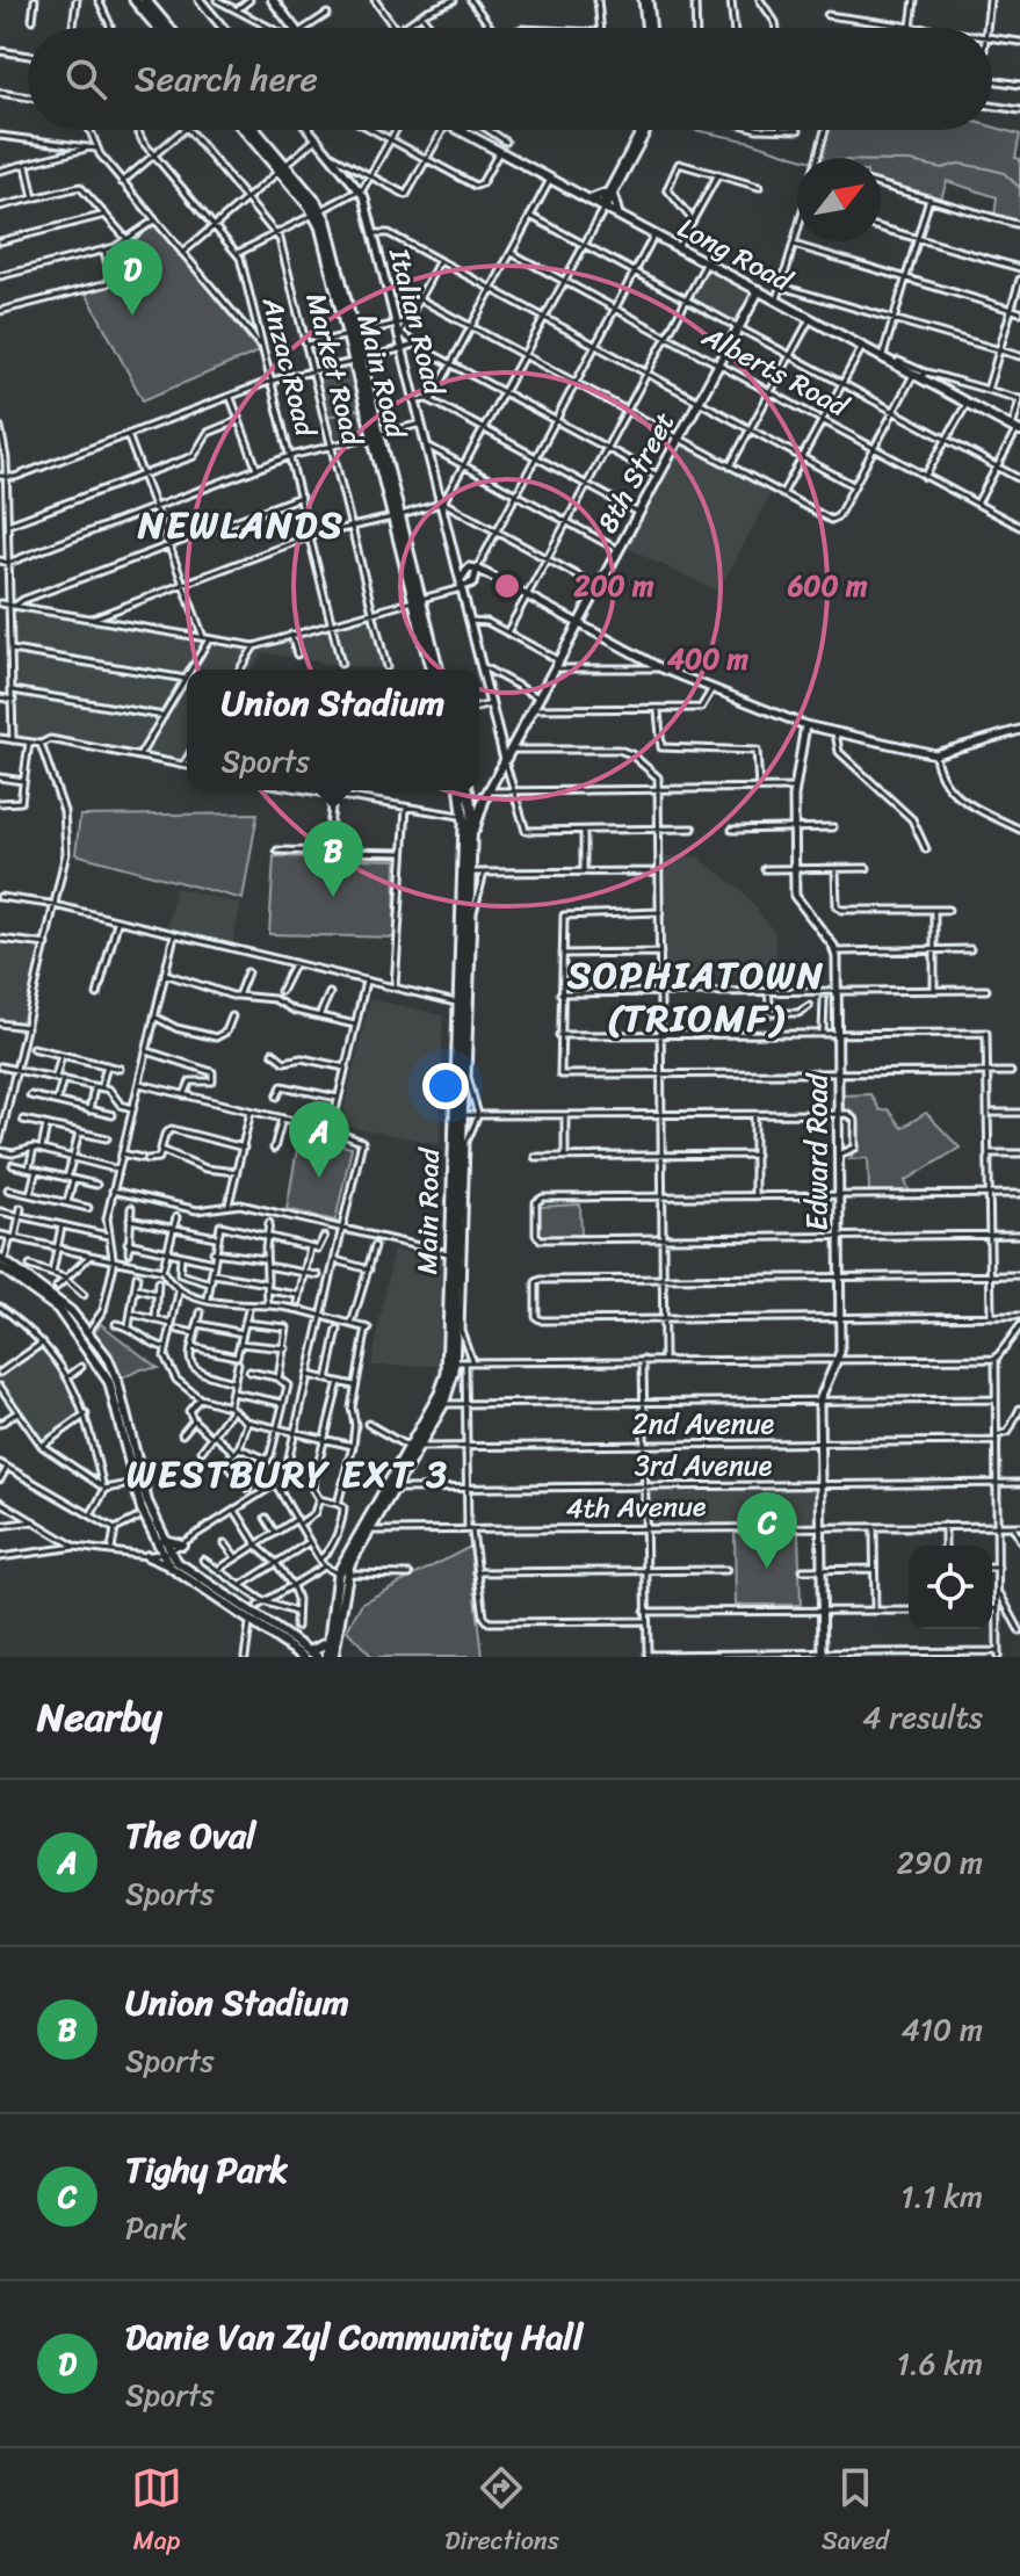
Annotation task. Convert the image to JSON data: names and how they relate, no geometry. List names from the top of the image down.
{
  "streets": {
    "main road": ["Long Road", "Main Road", "8th Street"],
    "street": [
      "Italian Road",
      "Anzac Road",
      "Market Road",
      "Alberts Road",
      "Edward Road",
      "2nd Avenue",
      "3rd Avenue",
      "4th Avenue"
    ]
  },
  "crossings": [
    ["Long Road", "8th Street"],
    ["Italian Road", "8th Street"],
    ["Alberts Road", "8th Street"],
    ["Main Road", "8th Street"],
    ["Main Road", "2nd Avenue"],
    ["Main Road", "3rd Avenue"],
    ["Main Road", "4th Avenue"]
  ],
  "districts": ["NEWLANDS", "SOPHIATOWN (TRIOMF)", "WESTBURY EXT 3"],
  "north": "top right",
  "page": {
    "search": "Search here",
    "pins": [
      "D",
      "B",
      "A",
      "C"
    ],
    "popup": ["Union Stadium", "Sports"],
    "heading": ["Nearby", "4 results"],
    "list": [
      {
        "mark": "A",
        "name": "The Oval",
        "note": "Sports",
        "value": "290 m"
      },
      {
        "mark": "B",
        "name": "Union Stadium",
        "note": "Sports",
        "value": "410 m"
      },
      {
        "mark": "C",
        "name": "Tighy Park",
        "note": "Park",
        "value": "1.1 km"
      },
      {
        "mark": "D",
        "name": "Danie Van Zyl Community Hall",
        "note": "Sports",
        "value": "1.6 km"
      }
    ],
    "nav": ["Map", "Directions", "Saved"]
  },
  "rings": ["200 m", "600 m", "400 m"]
}
